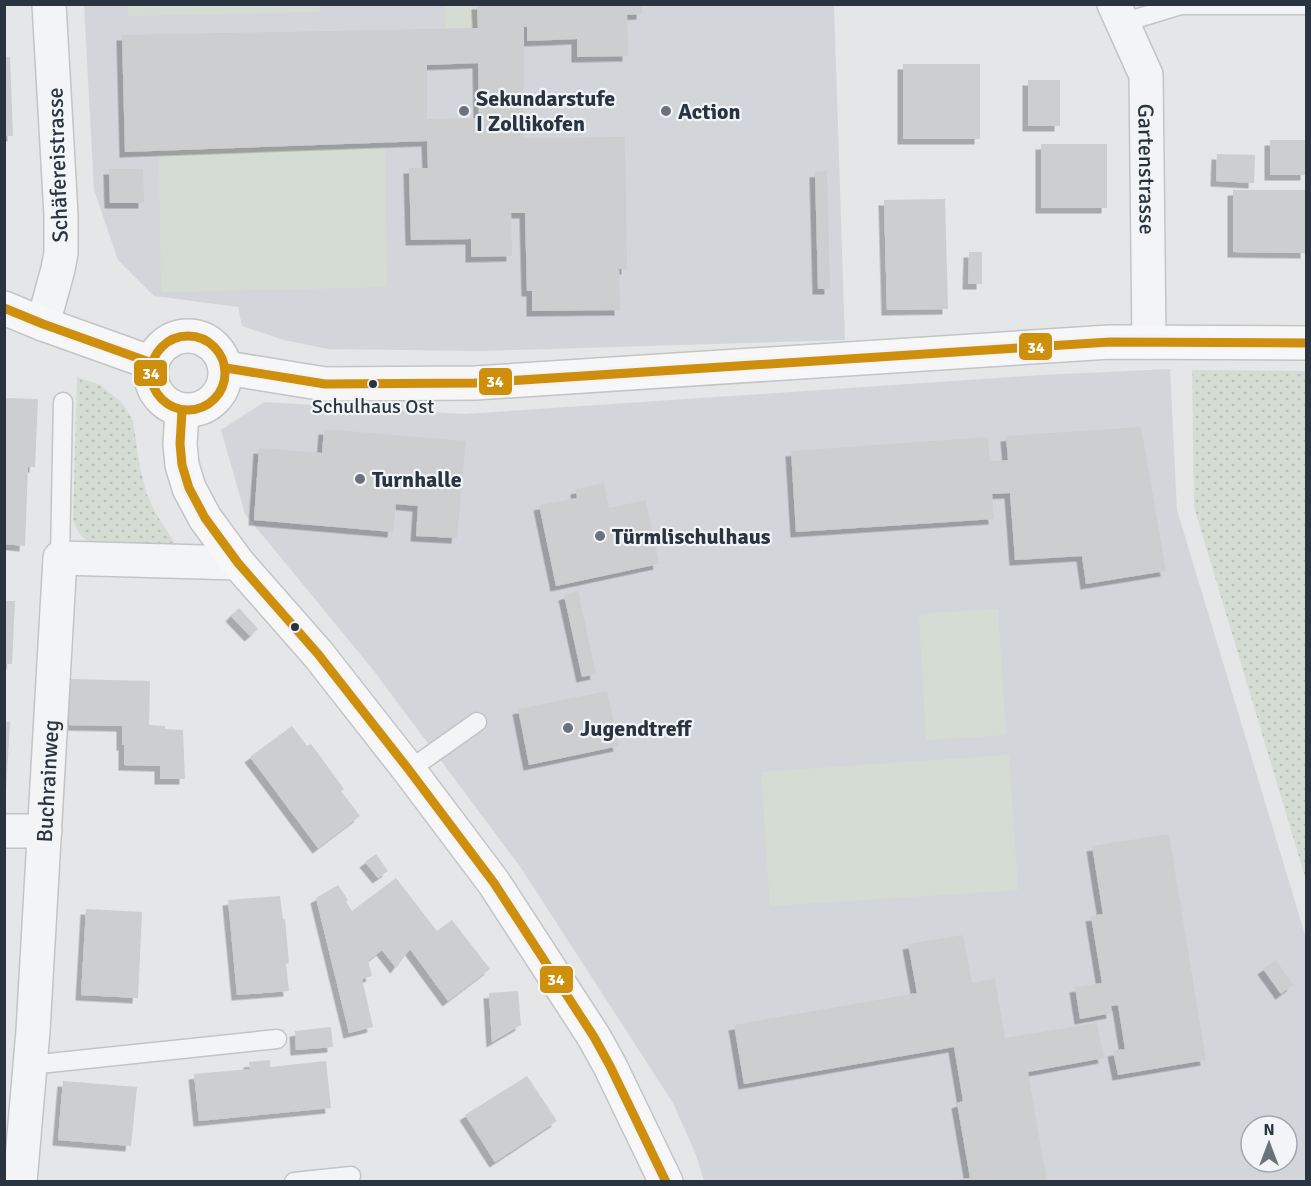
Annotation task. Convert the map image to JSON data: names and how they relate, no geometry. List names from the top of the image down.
{
  "streets": {
    "street": ["Schäfereistrasse", "Gartenstrasse", "Buchrainweg"]
  },
  "places": [
    "Sekundarstufe I Zollikofen",
    "Action",
    "Schulhaus Ost",
    "Turnhalle",
    "Türmlischulhaus",
    "Jugendtreff"
  ],
  "lines": ["transit line 34"],
  "north": "top"
}
